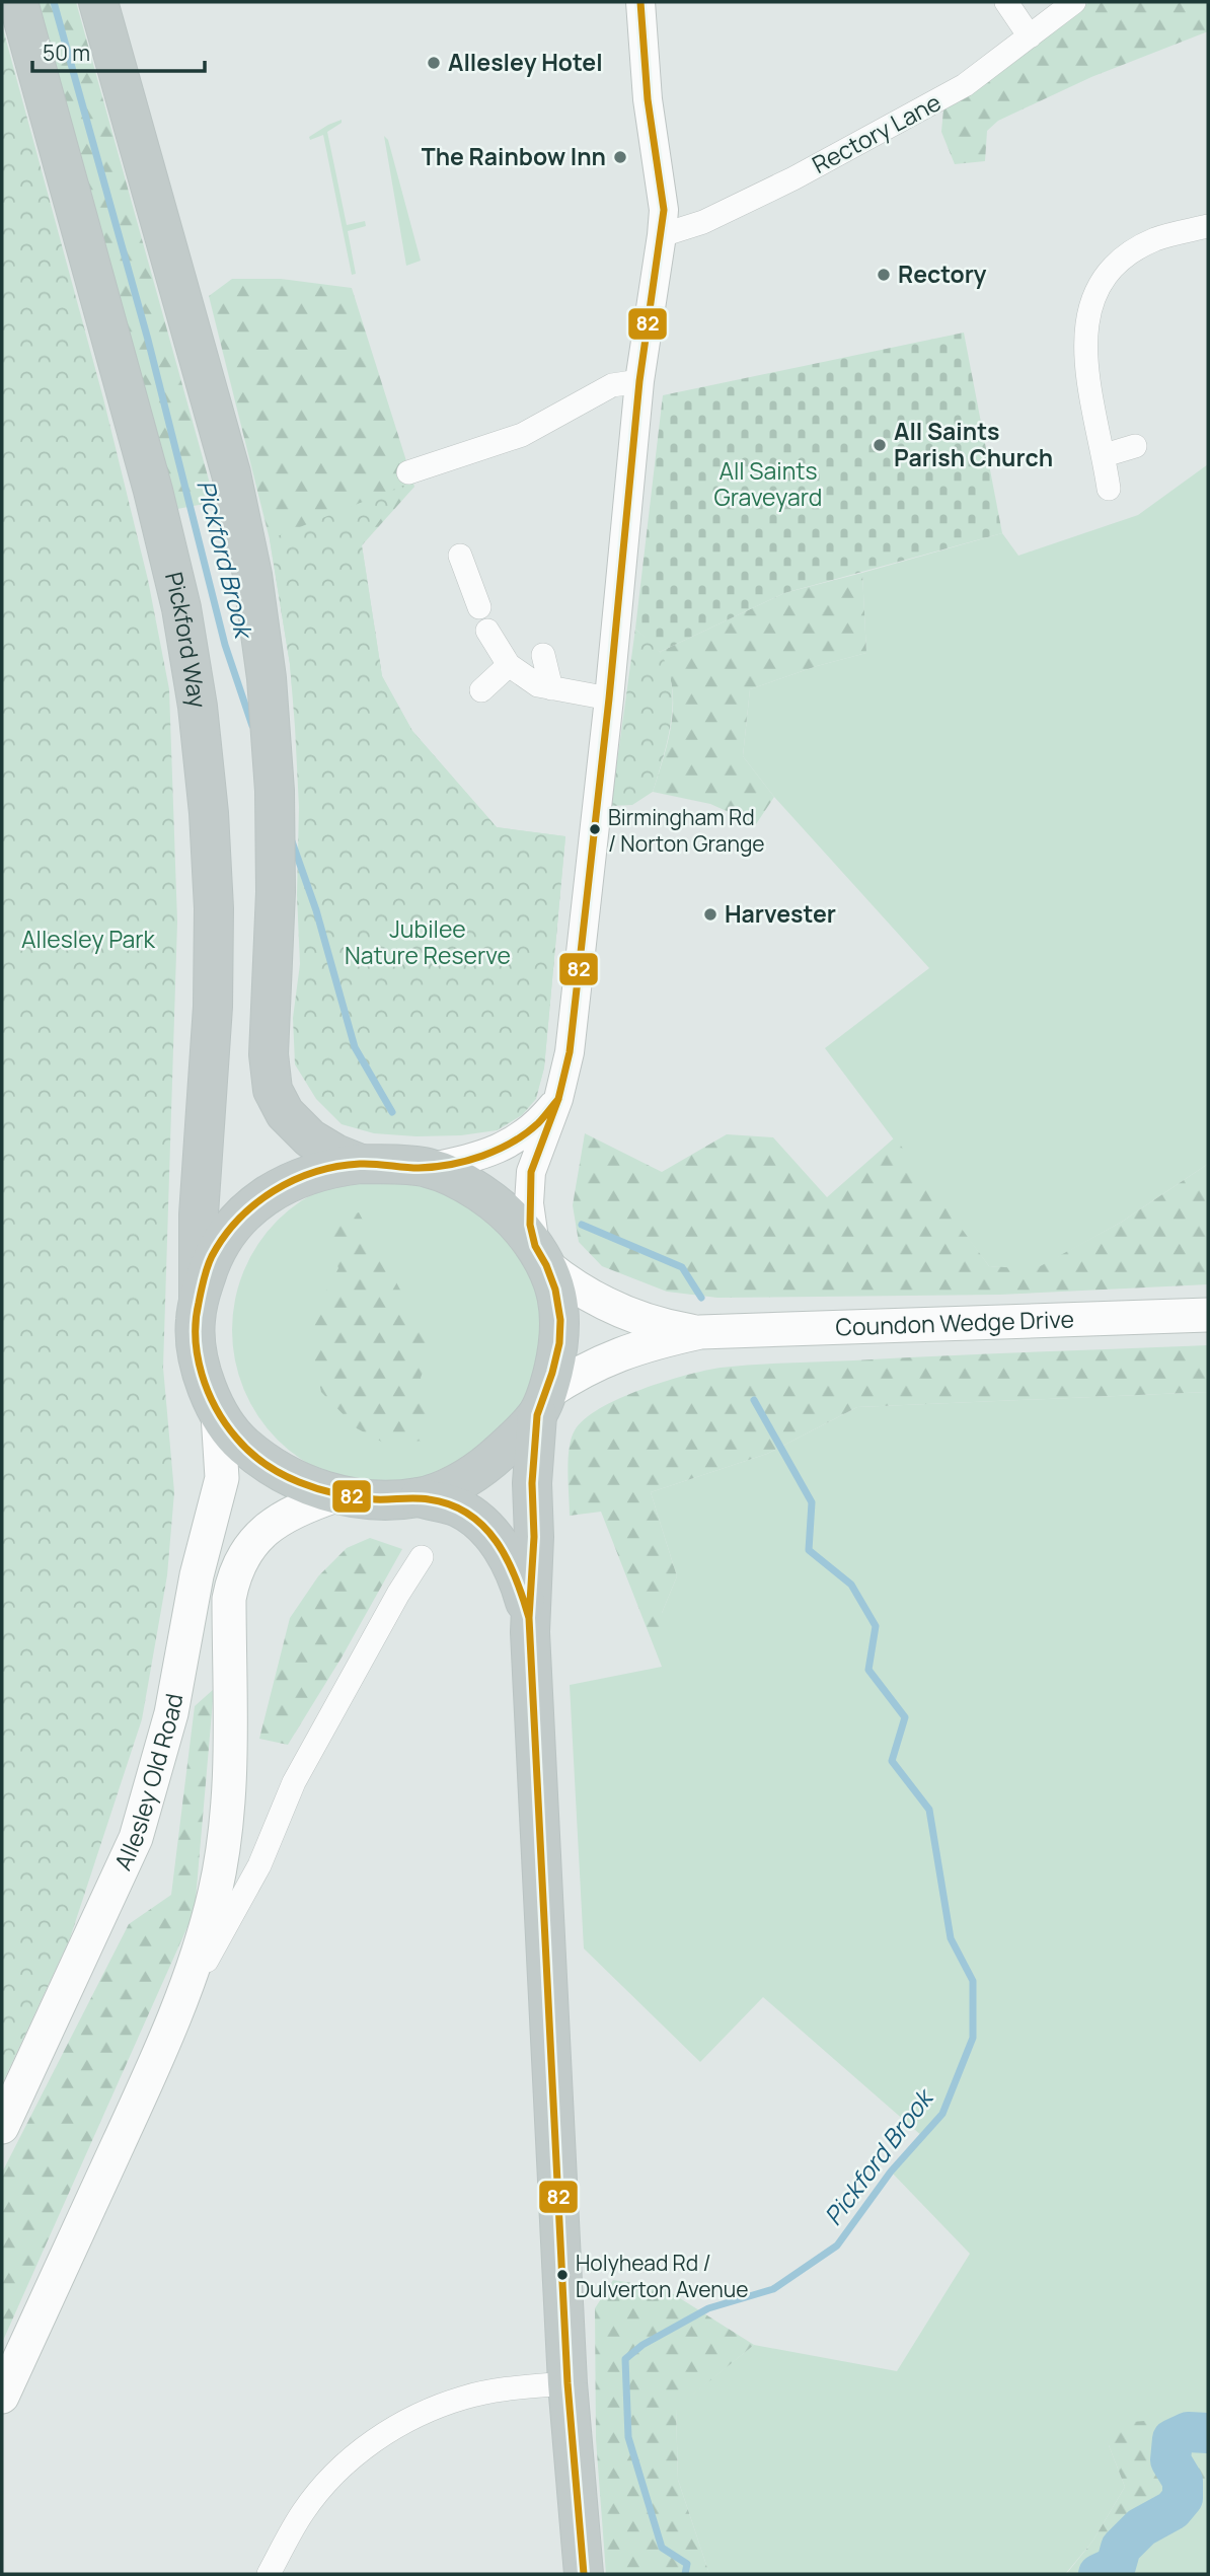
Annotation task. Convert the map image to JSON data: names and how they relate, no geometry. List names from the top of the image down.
{
  "streets": {
    "highway": ["Pickford Way"],
    "main road": ["Coundon Wedge Drive", "Allesley Old Road"],
    "street": ["Rectory Lane"]
  },
  "water": ["Pickford Brook"],
  "parks": ["All Saints Graveyard", "Jubilee Nature Reserve", "Allesley Park"],
  "places": [
    "Allesley Hotel",
    "The Rainbow Inn",
    "Rectory",
    "All Saints Parish Church",
    "Birmingham Rd / Norton Grange",
    "Harvester",
    "Holyhead Rd / Dulverton Avenue"
  ],
  "lines": ["transit line 82"],
  "scale_bar": "50 m"
}
